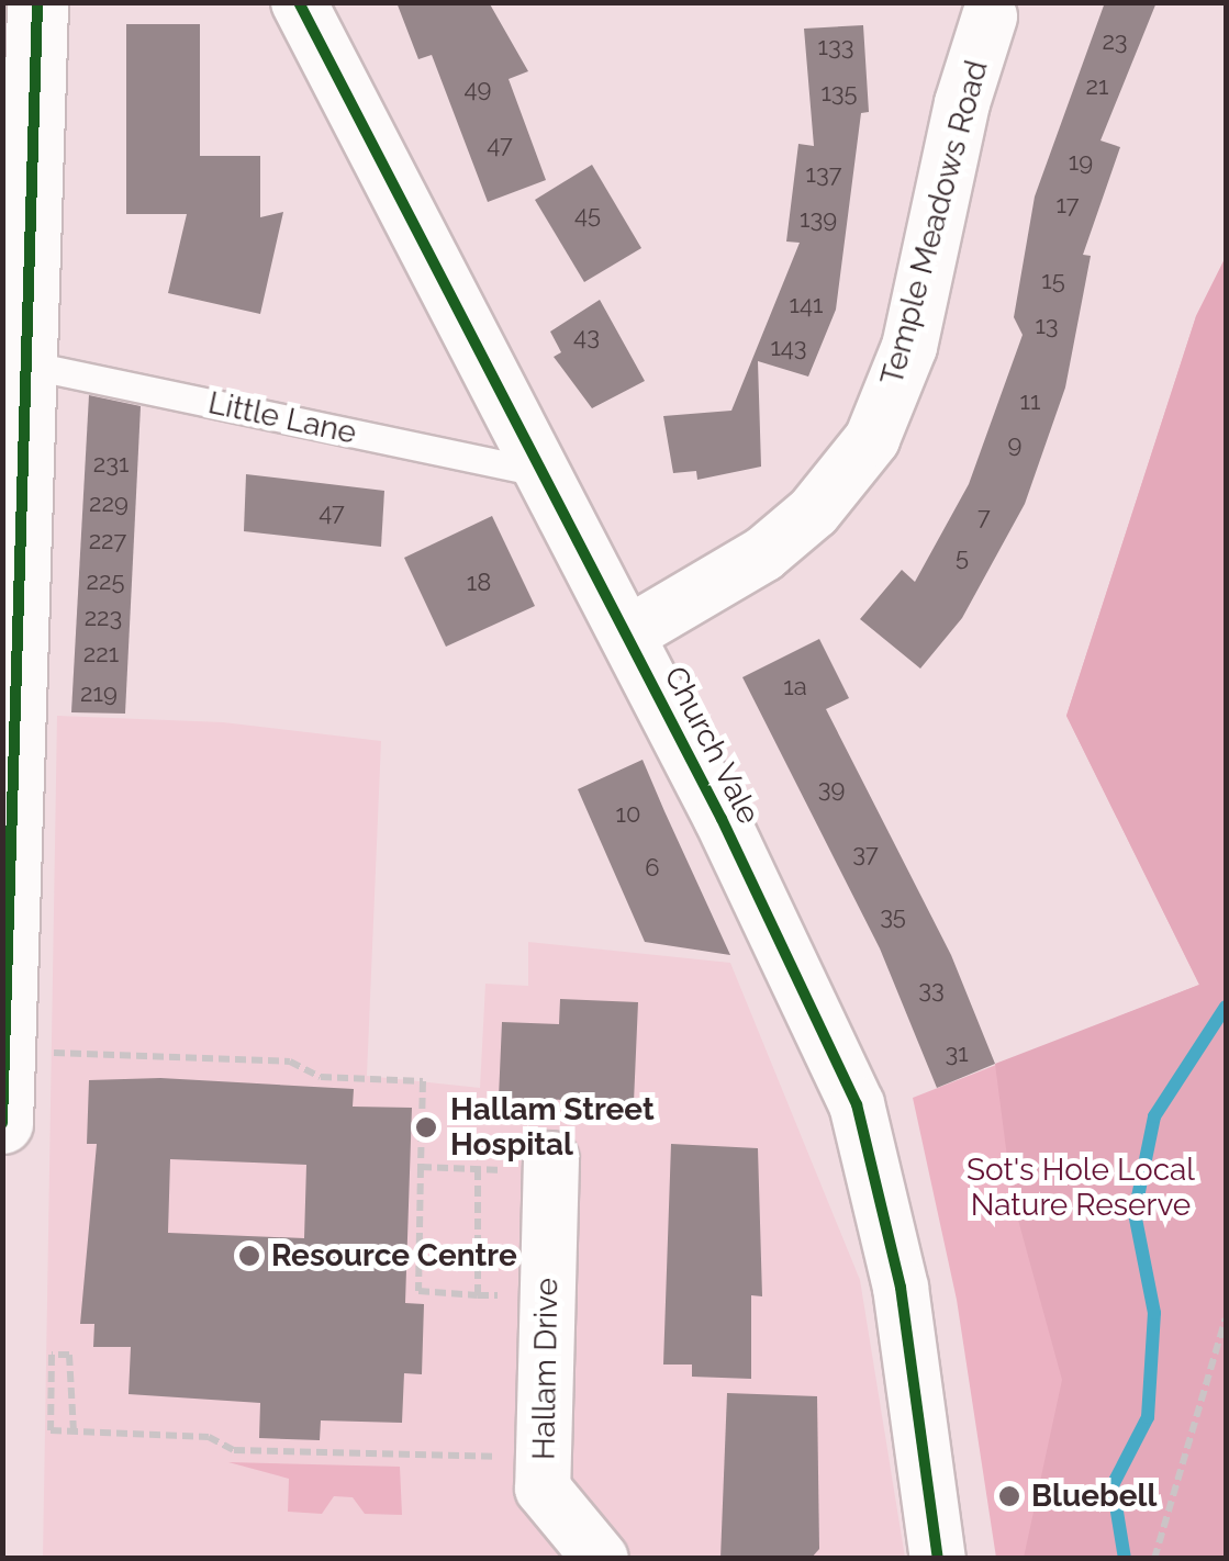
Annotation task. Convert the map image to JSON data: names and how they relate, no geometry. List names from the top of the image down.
{
  "streets": {
    "street": ["Temple Meadows Road", "Church Vale", "Hallam Drive"],
    "lane": ["Little Lane"]
  },
  "crossings": [
    ["Temple Meadows Road", "Church Vale"],
    ["Little Lane", "Church Vale"]
  ],
  "parks": ["Sot's Hole Local Nature Reserve"],
  "places": ["Hallam Street Hospital", "Resource Centre", "Bluebell"],
  "house_numbers": [
    "23",
    "133",
    "21",
    "49",
    "135",
    "47",
    "19",
    "137",
    "17",
    "45",
    "139",
    "15",
    "141",
    "13",
    "43",
    "143",
    "11",
    "9",
    "231",
    "229",
    "47",
    "7",
    "227",
    "5",
    "225",
    "18",
    "223",
    "221",
    "1a",
    "219",
    "39",
    "10",
    "37",
    "6",
    "35",
    "33",
    "31"
  ]
}
